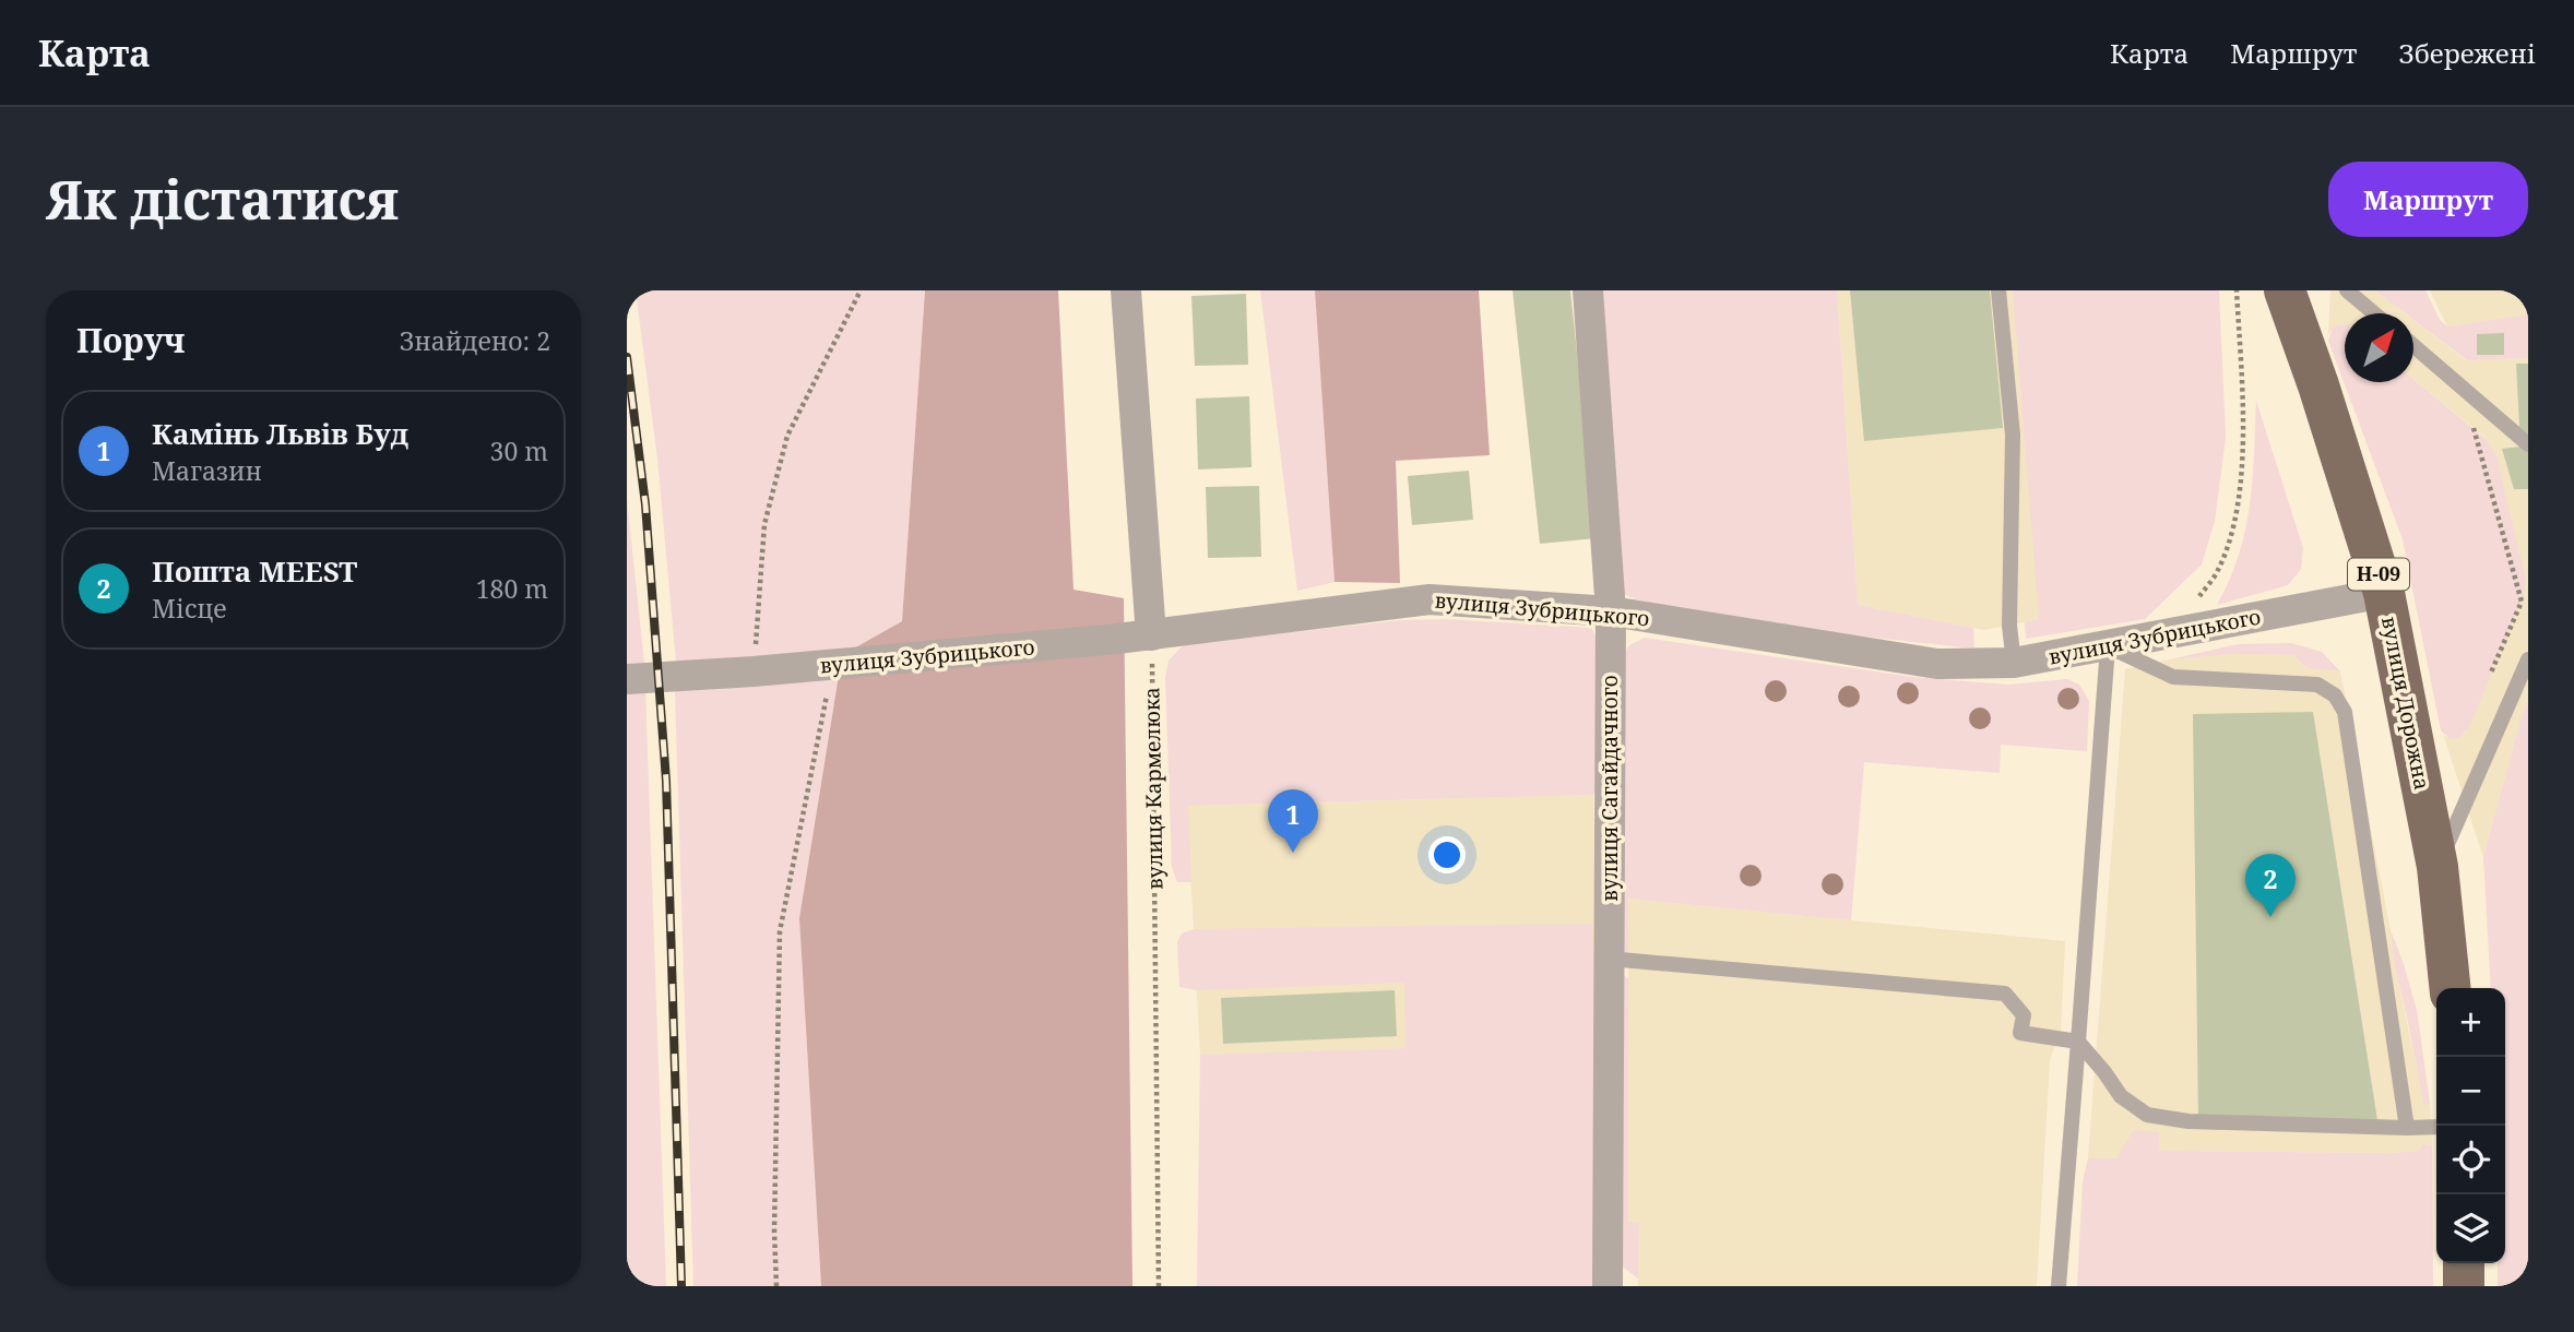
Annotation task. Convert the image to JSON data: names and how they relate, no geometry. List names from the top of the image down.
{
  "streets": {
    "main road": ["Н-09", "вулиця Дорожна"],
    "street": ["вулиця Зубрицького", "вулиця Сагайдачного"],
    "path": ["вулиця Кармелюка"]
  },
  "crossings": [
    ["вулиця Зубрицького", "вулиця Дорожна"],
    ["вулиця Зубрицького", "вулиця Кармелюка"],
    ["вулиця Зубрицького", "вулиця Сагайдачного"]
  ],
  "north": "top right",
  "page": {
    "header": "Карта",
    "nav": ["Карта", "Маршрут", "Збережені"],
    "buttons": "Маршрут",
    "title": "Як дістатися",
    "heading": ["Поруч", "Знайдено: 2"],
    "list": [
      {
        "mark": "1",
        "name": "Камінь Львів Буд",
        "note": "Магазин",
        "value": "30 m"
      },
      {
        "mark": "2",
        "name": "Пошта MEEST",
        "note": "Місце",
        "value": "180 m"
      }
    ],
    "pins": ["1", "2"],
    "map_buttons": ["+", "−"]
  }
}
